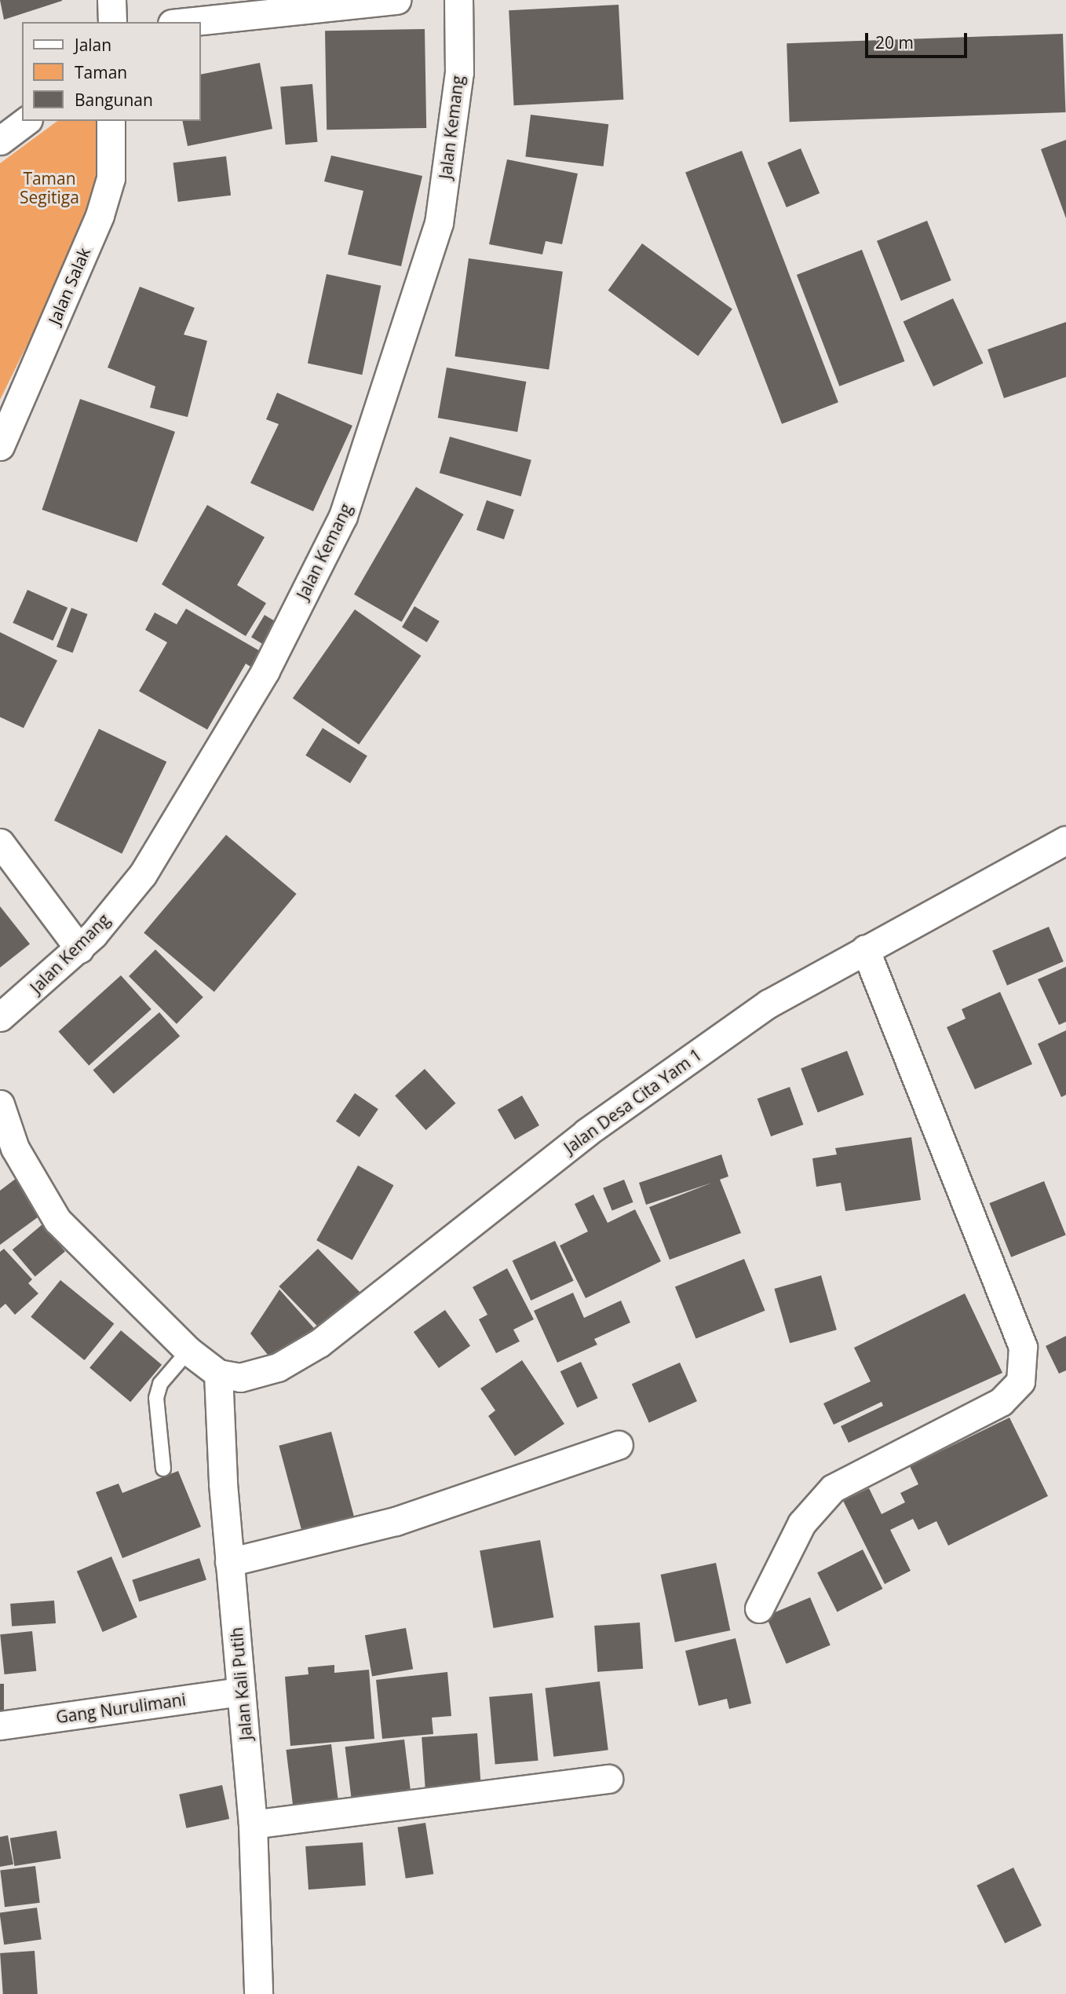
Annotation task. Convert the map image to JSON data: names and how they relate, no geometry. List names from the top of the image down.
{
  "streets": {
    "street": [
      "Jalan Kemang",
      "Jalan Salak",
      "Jalan Desa Cita Yam 1",
      "Jalan Kali Putih",
      "Gang Nurulimani"
    ]
  },
  "crossings": [
    ["Jalan Desa Cita Yam 1", "Jalan Kali Putih"],
    ["Jalan Kali Putih", "Gang Nurulimani"]
  ],
  "parks": ["Taman Segitiga"],
  "legend": ["Jalan", "Taman", "Bangunan"],
  "scale_bar": "20 m"
}
